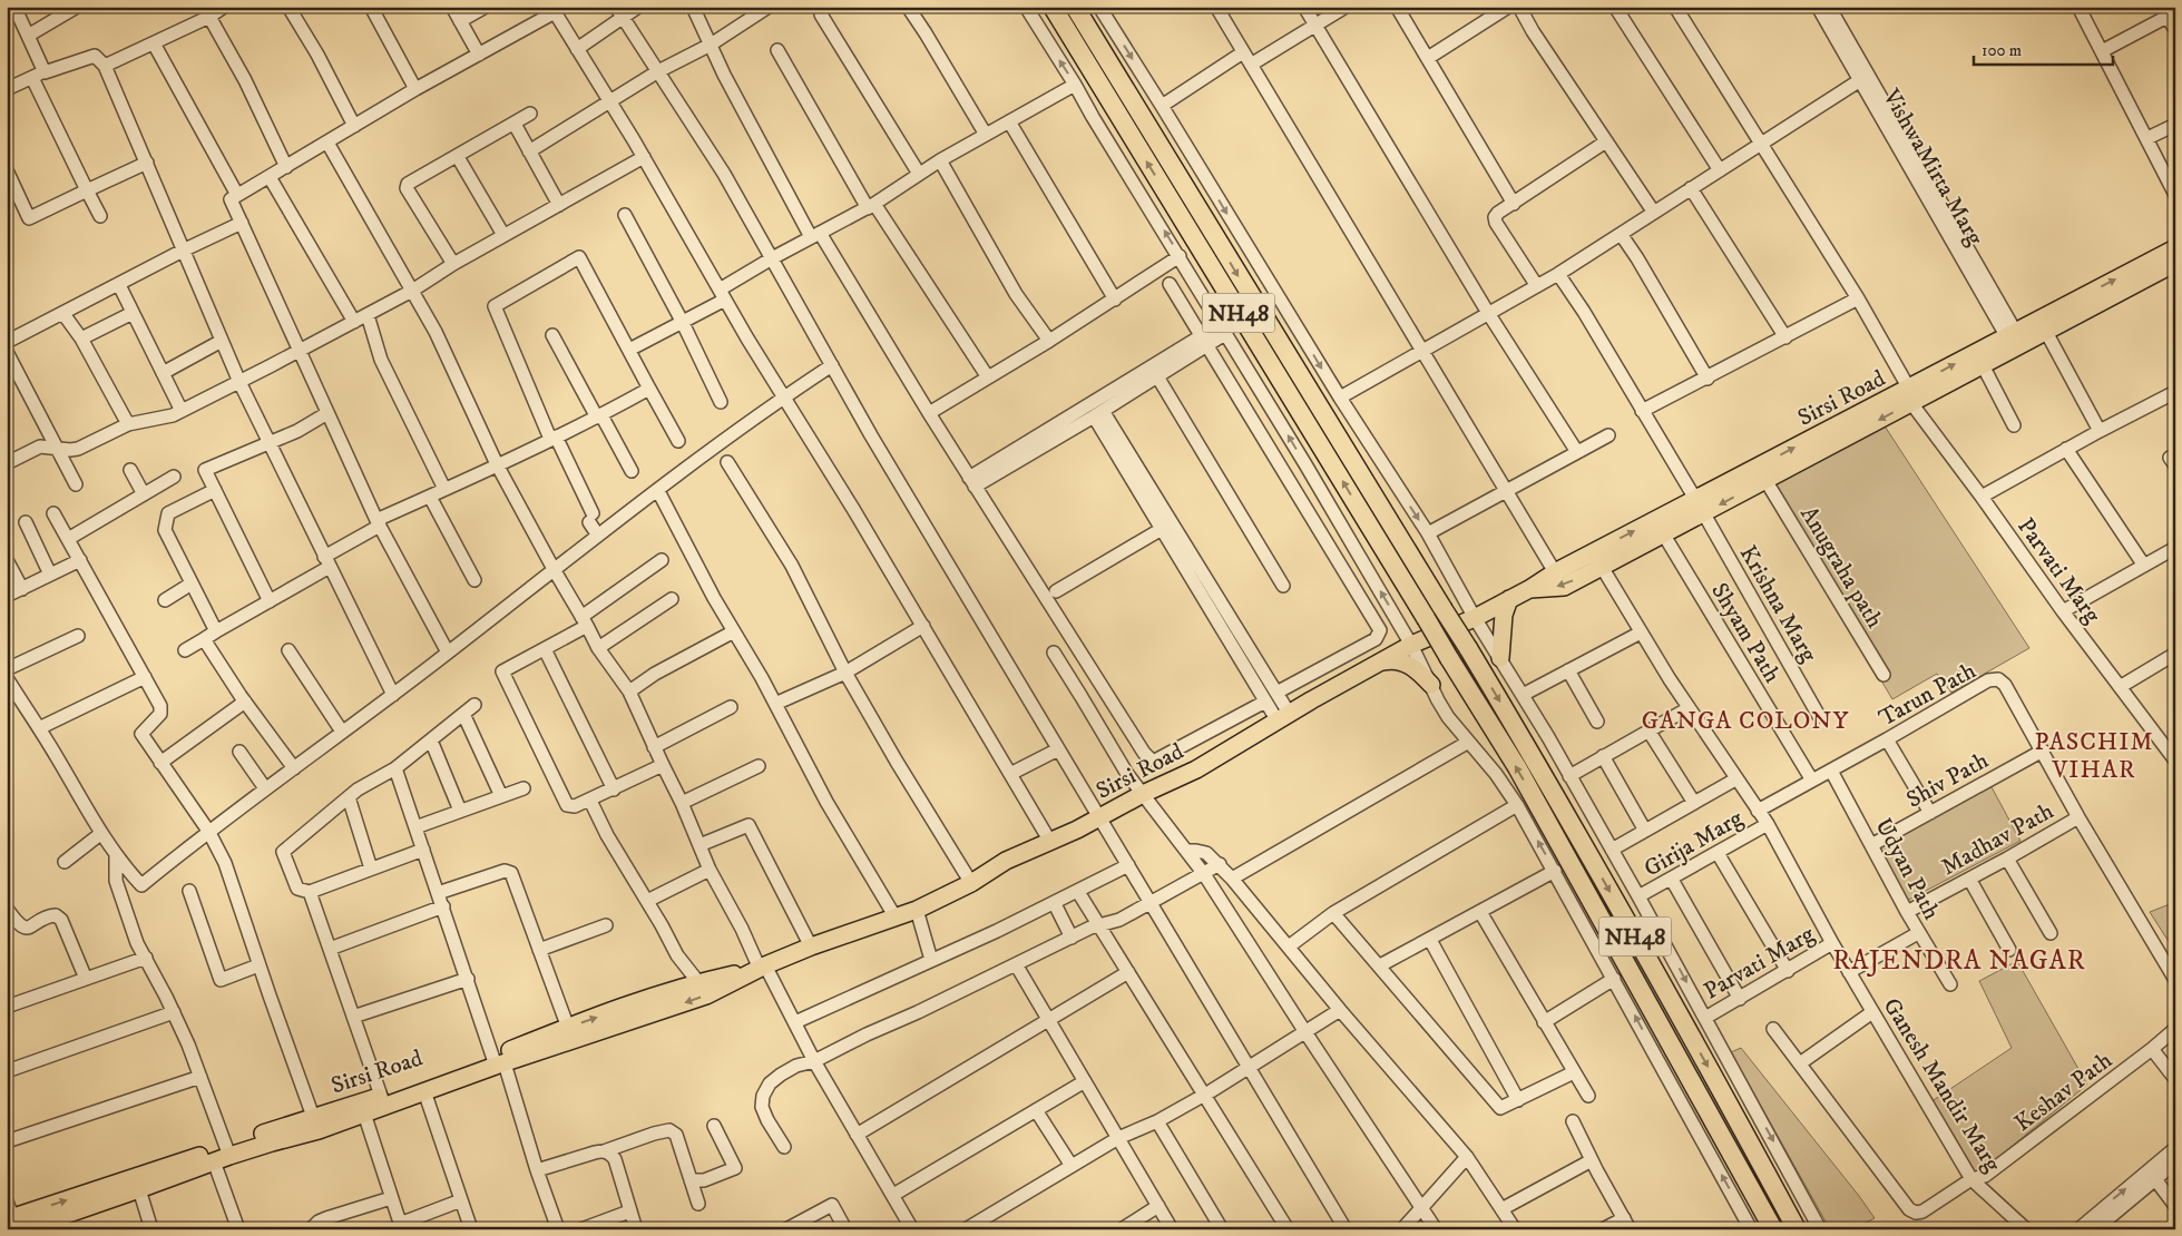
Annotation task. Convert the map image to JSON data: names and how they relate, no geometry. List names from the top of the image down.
{
  "streets": {
    "highway": ["NH48"],
    "main road": ["Sirsi Road"],
    "street": [
      "VishwaMirta Marg",
      "Anugraha path",
      "Parvati Marg",
      "Krishna Marg",
      "Shyam Path",
      "Tarun Path",
      "Shiv Path",
      "Madhav Path",
      "Girija Marg",
      "Udyan Path",
      "Ganesh Mandir Marg",
      "Keshav Path"
    ]
  },
  "crossings": [
    ["VishwaMirta Marg", "Sirsi Road"],
    ["Sirsi Road", "Anugraha path"],
    ["Sirsi Road", "Parvati Marg"],
    ["Sirsi Road", "Krishna Marg"],
    ["Sirsi Road", "Shyam Path"],
    ["Sirsi Road", "Ganesh Mandir Marg"],
    ["Parvati Marg", "Ganesh Mandir Marg"],
    ["Shyam Path", "Tarun Path"],
    ["Tarun Path", "Shiv Path"],
    ["Tarun Path", "Udyan Path"],
    ["Tarun Path", "Ganesh Mandir Marg"],
    ["Shiv Path", "Udyan Path"],
    ["Madhav Path", "Udyan Path"],
    ["Girija Marg", "Ganesh Mandir Marg"],
    ["Ganesh Mandir Marg", "Keshav Path"]
  ],
  "districts": ["GANGA COLONY", "PASCHIM VIHAR", "RAJENDRA NAGAR"],
  "scale_bar": "100 m"
}
